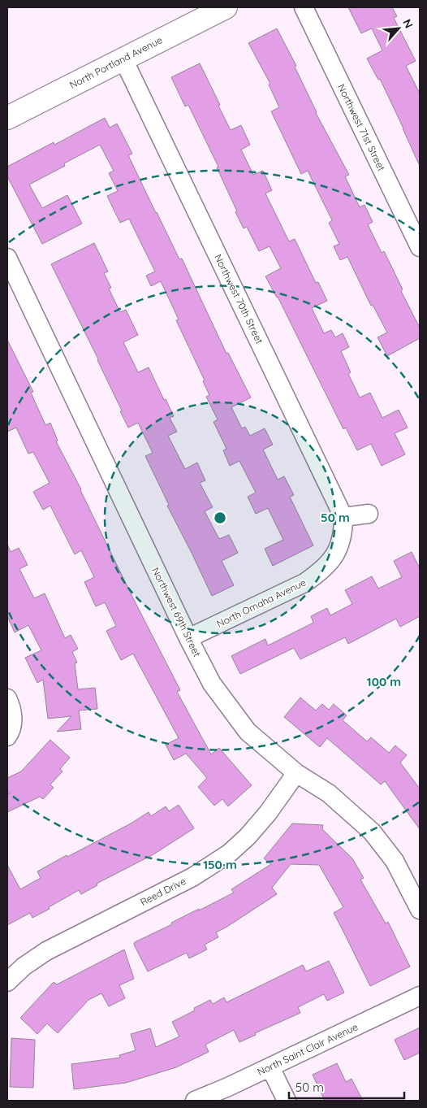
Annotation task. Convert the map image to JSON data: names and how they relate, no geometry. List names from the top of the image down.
{
  "streets": {
    "street": [
      "North Portland Avenue",
      "Northwest 71st Street",
      "Northwest 70th Street",
      "North Omaha Avenue",
      "Northwest 69th Street",
      "Reed Drive",
      "North Saint Clair Avenue"
    ]
  },
  "crossings": [
    ["North Portland Avenue", "Northwest 70th Street"],
    ["Northwest 70th Street", "North Omaha Avenue"],
    ["North Omaha Avenue", "Northwest 69th Street"],
    ["Northwest 69th Street", "Reed Drive"]
  ],
  "scale_bar": "50 m",
  "north": "top right",
  "rings": ["50 m", "100 m", "150 m"]
}
